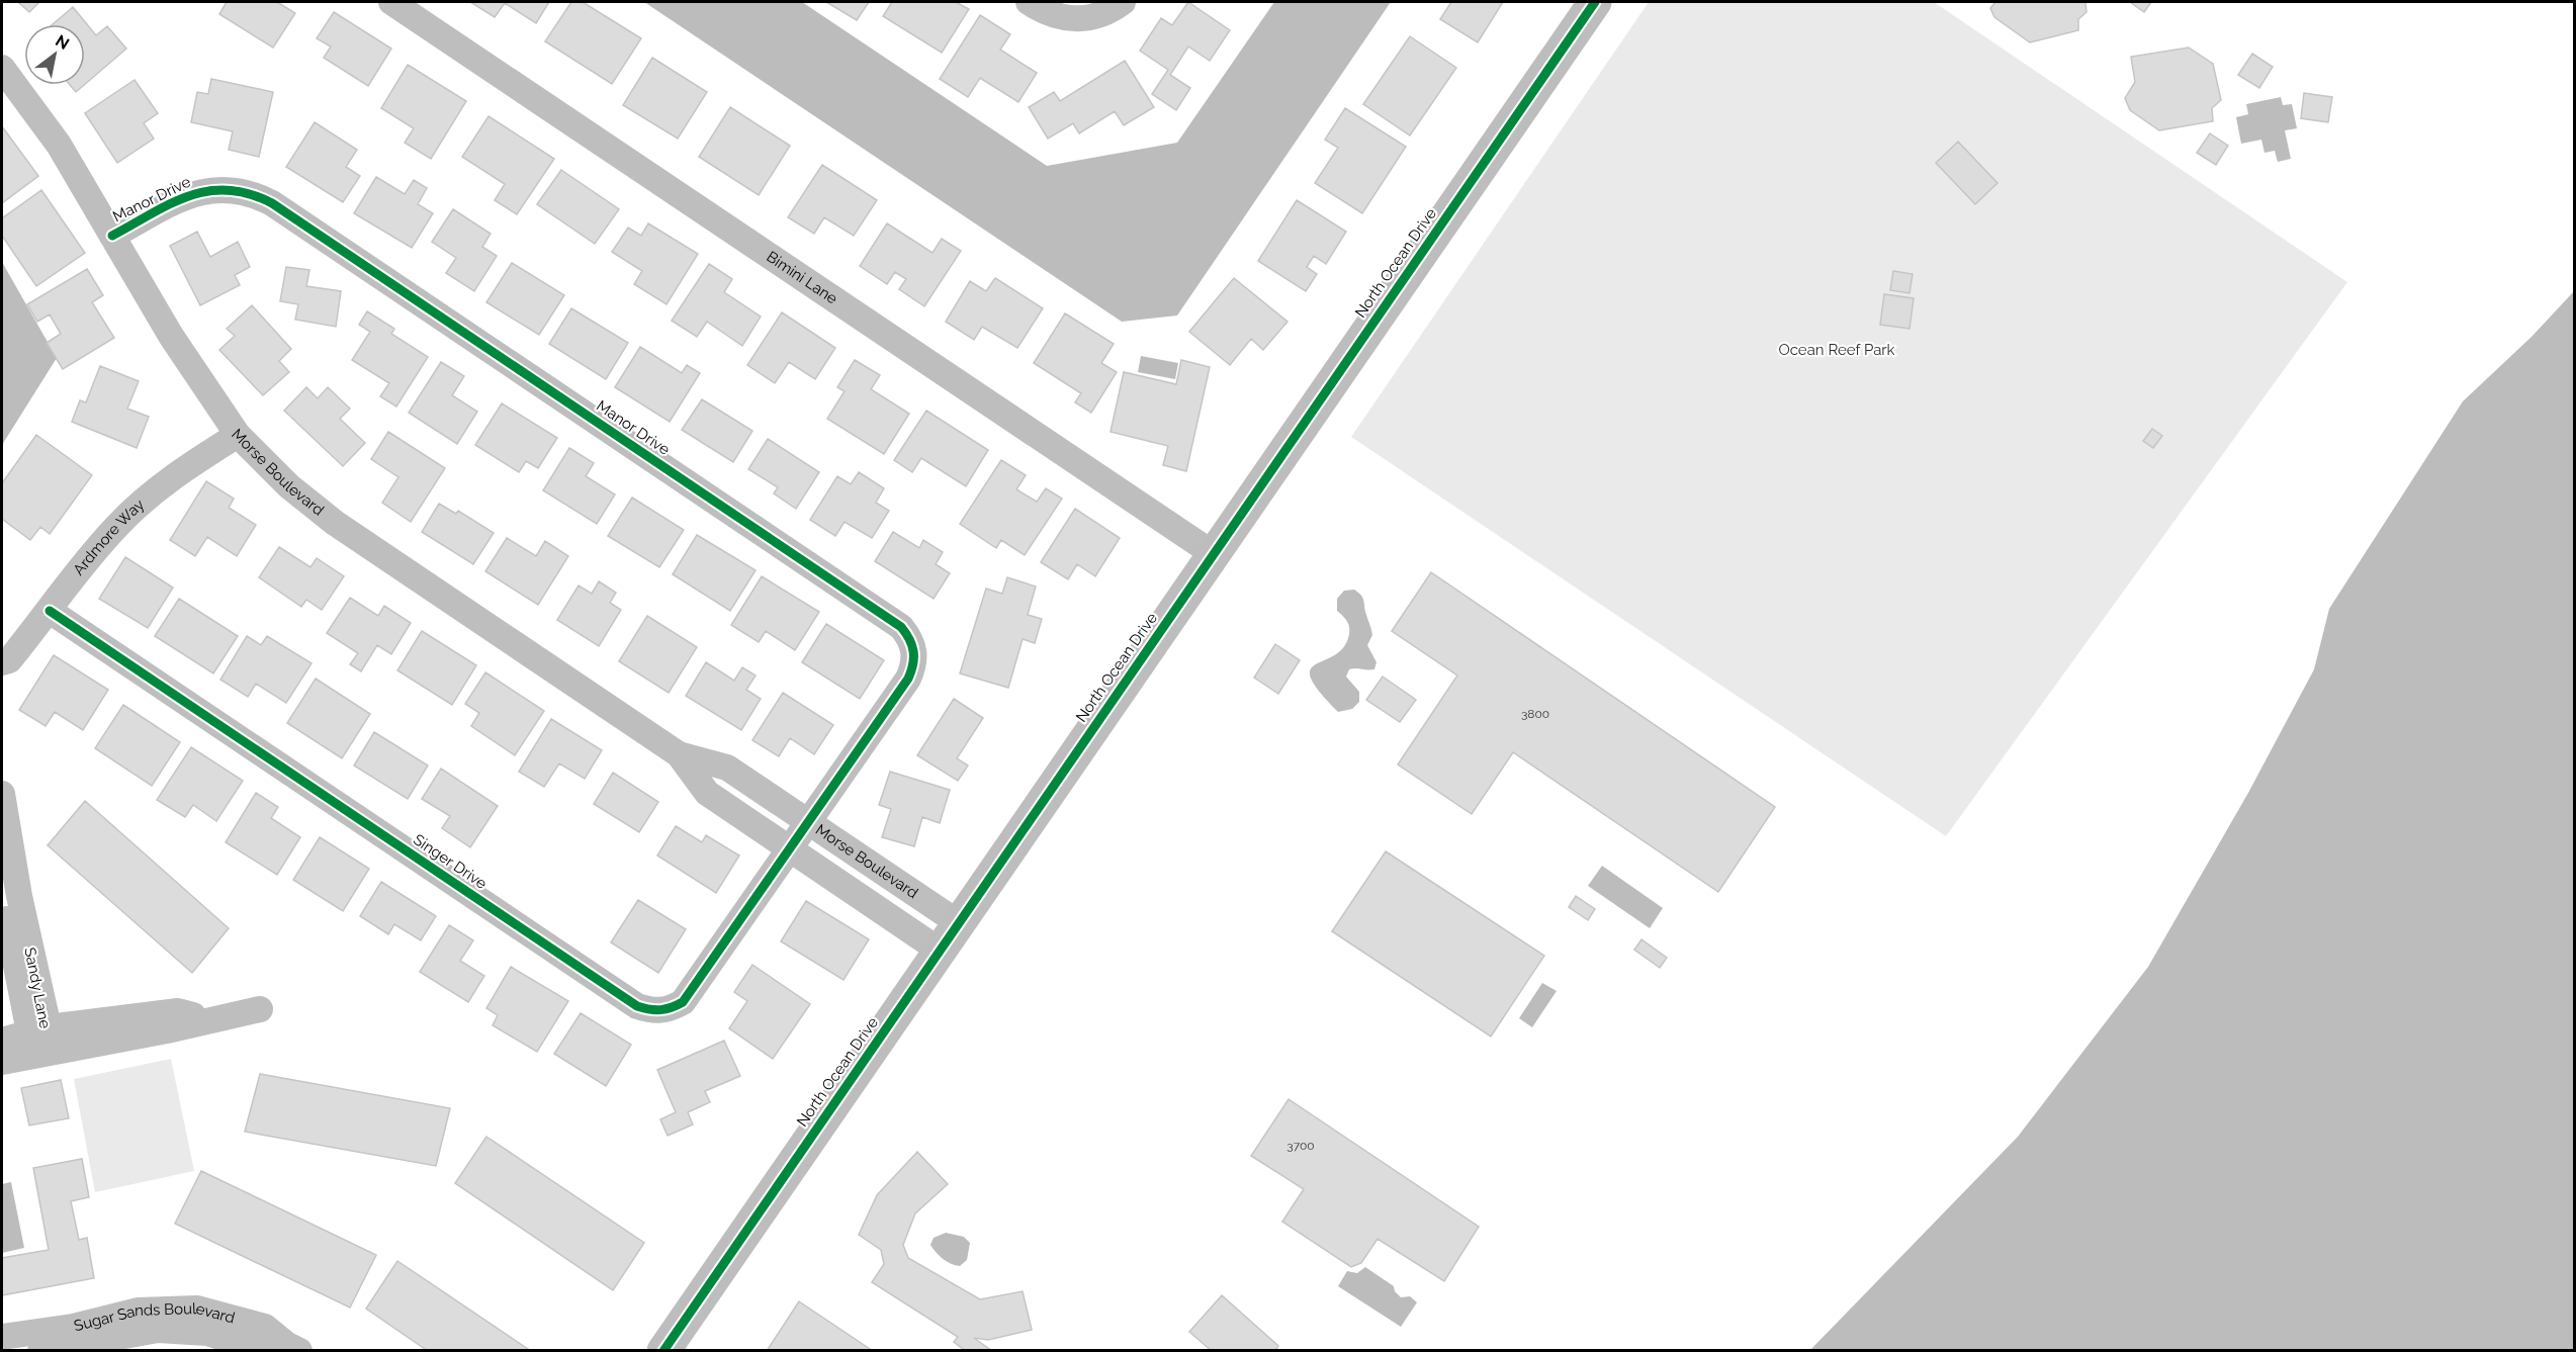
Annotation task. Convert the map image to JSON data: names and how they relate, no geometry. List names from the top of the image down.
{
  "streets": {
    "main road": ["North Ocean Drive"],
    "street": [
      "Manor Drive",
      "Bimini Lane",
      "Morse Boulevard",
      "Ardmore Way",
      "Singer Drive",
      "Sandy Lane",
      "Sugar Sands Boulevard"
    ]
  },
  "crossings": [
    ["Manor Drive", "Morse Boulevard"],
    ["Manor Drive", "Singer Drive"],
    ["North Ocean Drive", "Bimini Lane"],
    ["North Ocean Drive", "Morse Boulevard"],
    ["Morse Boulevard", "Ardmore Way"],
    ["Morse Boulevard", "Singer Drive"],
    ["Ardmore Way", "Singer Drive"]
  ],
  "parks": ["Ocean Reef Park"],
  "house_numbers": ["3800", "3700"],
  "north": "top right"
}
